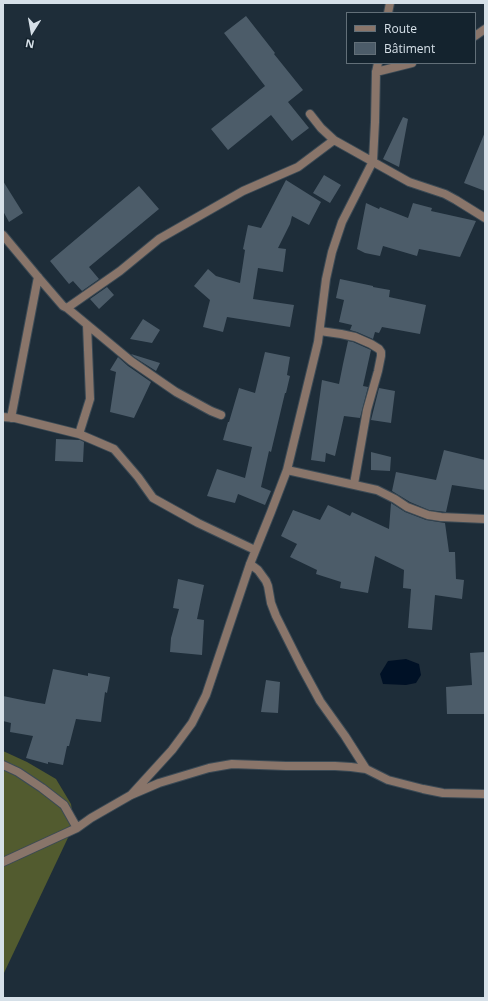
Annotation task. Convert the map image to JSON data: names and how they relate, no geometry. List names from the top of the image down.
{
  "legend": ["Route", "Bâtiment"],
  "north": "bottom"
}
